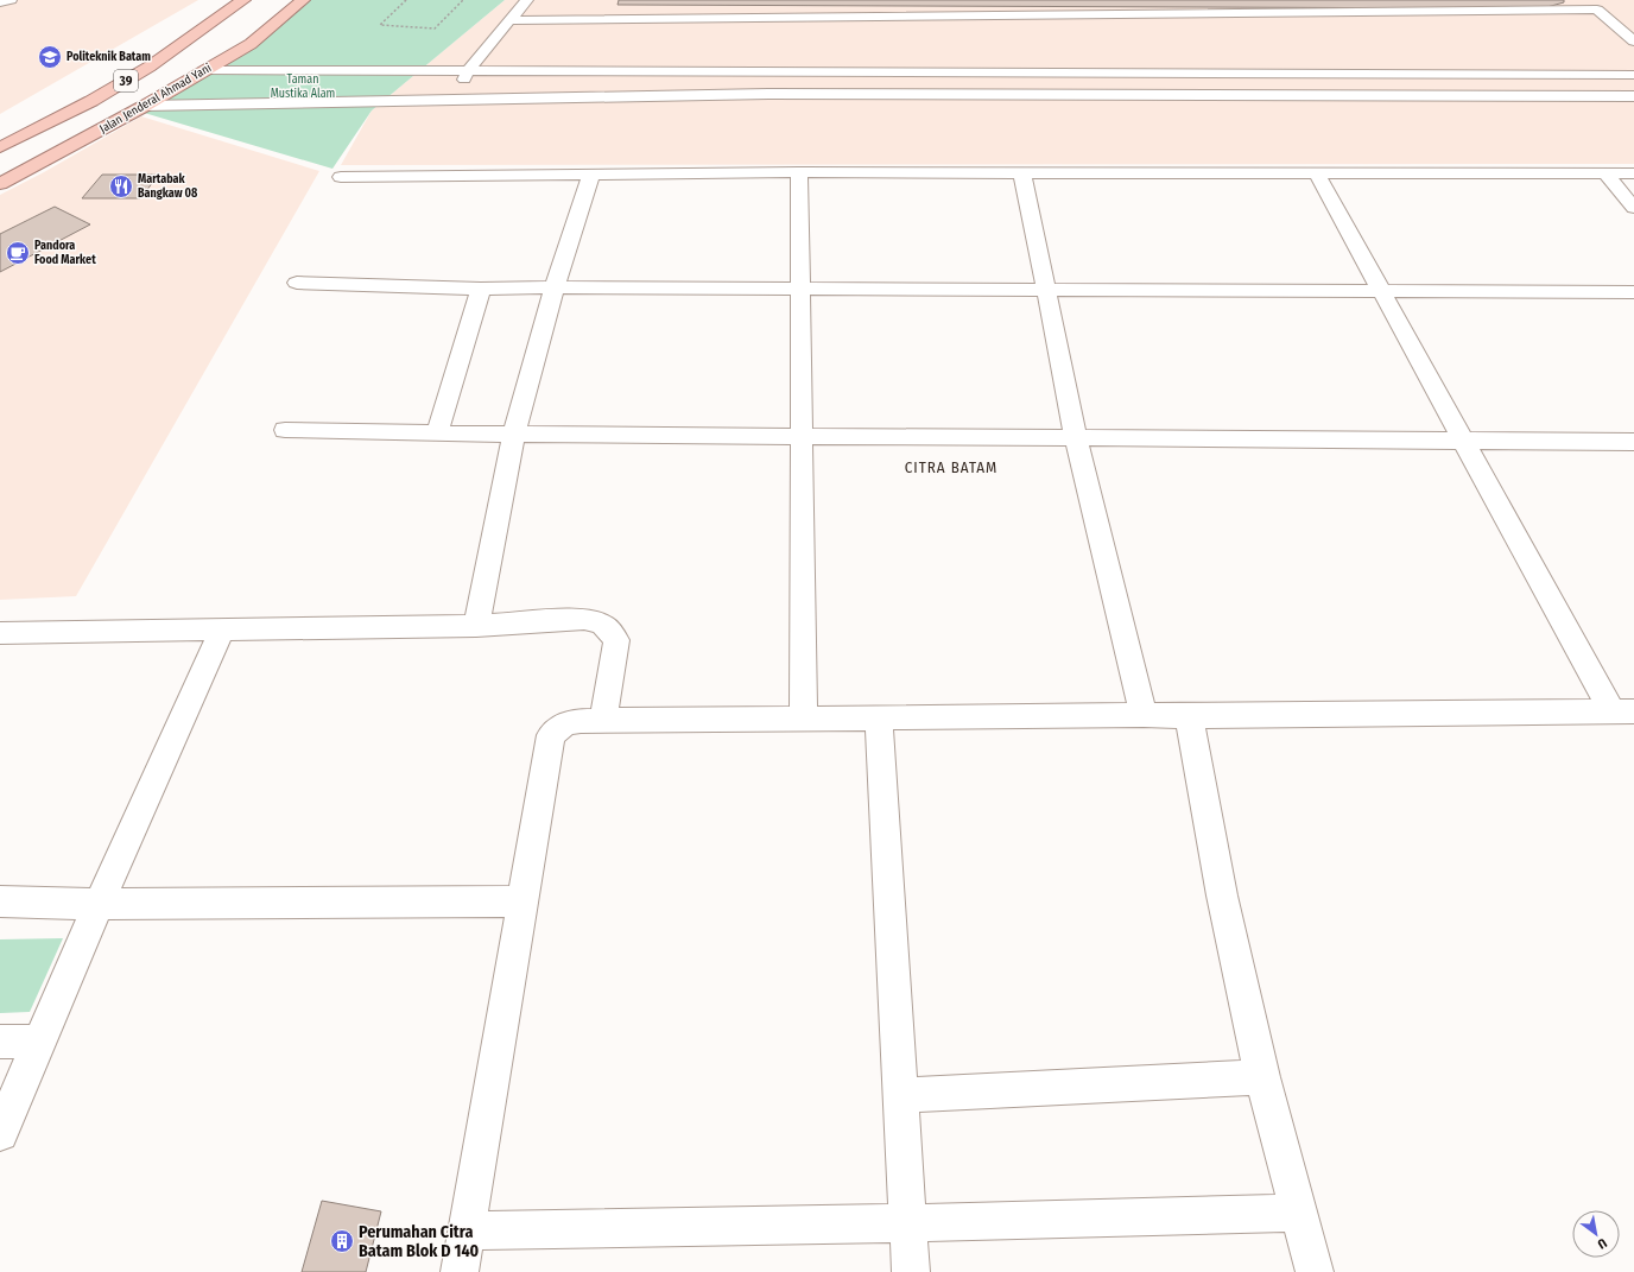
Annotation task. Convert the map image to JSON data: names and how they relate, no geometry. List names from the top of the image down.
{
  "streets": {
    "highway": ["39", "Jalan Jenderal Ahmad Yani"]
  },
  "districts": ["CITRA BATAM"],
  "parks": ["Taman Mustika Alam"],
  "places": {
    "school or university": ["Politeknik Batam"],
    "restaurant": ["Martabak Bangkaw 08"],
    "cafe": ["Pandora Food Market"],
    "building": ["Perumahan Citra Batam Blok D 140"]
  },
  "north": "bottom right"
}
